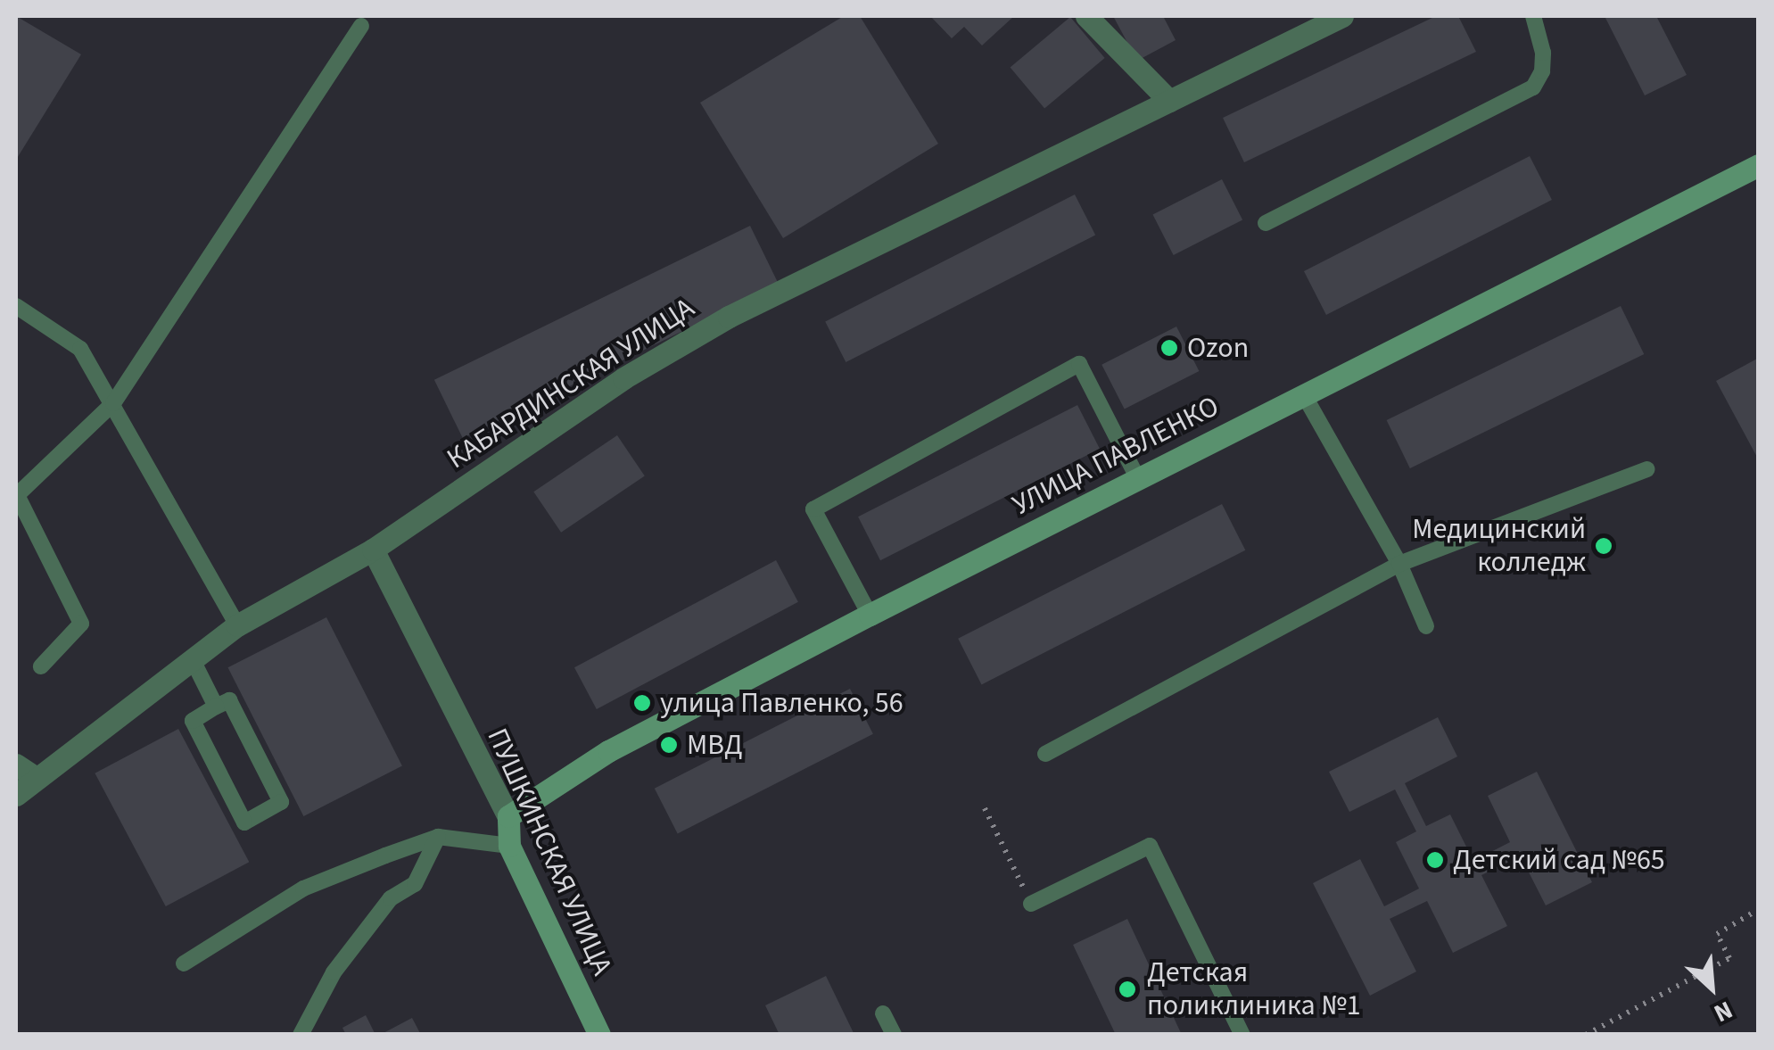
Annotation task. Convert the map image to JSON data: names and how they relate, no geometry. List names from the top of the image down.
{
  "streets": {
    "main road": ["УЛИЦА ПАВЛЕНКО", "ПУШКИНСКАЯ УЛИЦА"],
    "street": ["КАБАРДИНСКАЯ УЛИЦА"]
  },
  "crossings": [
    ["КАБАРДИНСКАЯ УЛИЦА", "ПУШКИНСКАЯ УЛИЦА"],
    ["УЛИЦА ПАВЛЕНКО", "ПУШКИНСКАЯ УЛИЦА"]
  ],
  "places": [
    "Ozon",
    "Медицинский колледж",
    "улица Павленко, 56",
    "МВД",
    "Детский сад №65",
    "Детская поликлиника №1"
  ],
  "north": "bottom right"
}
